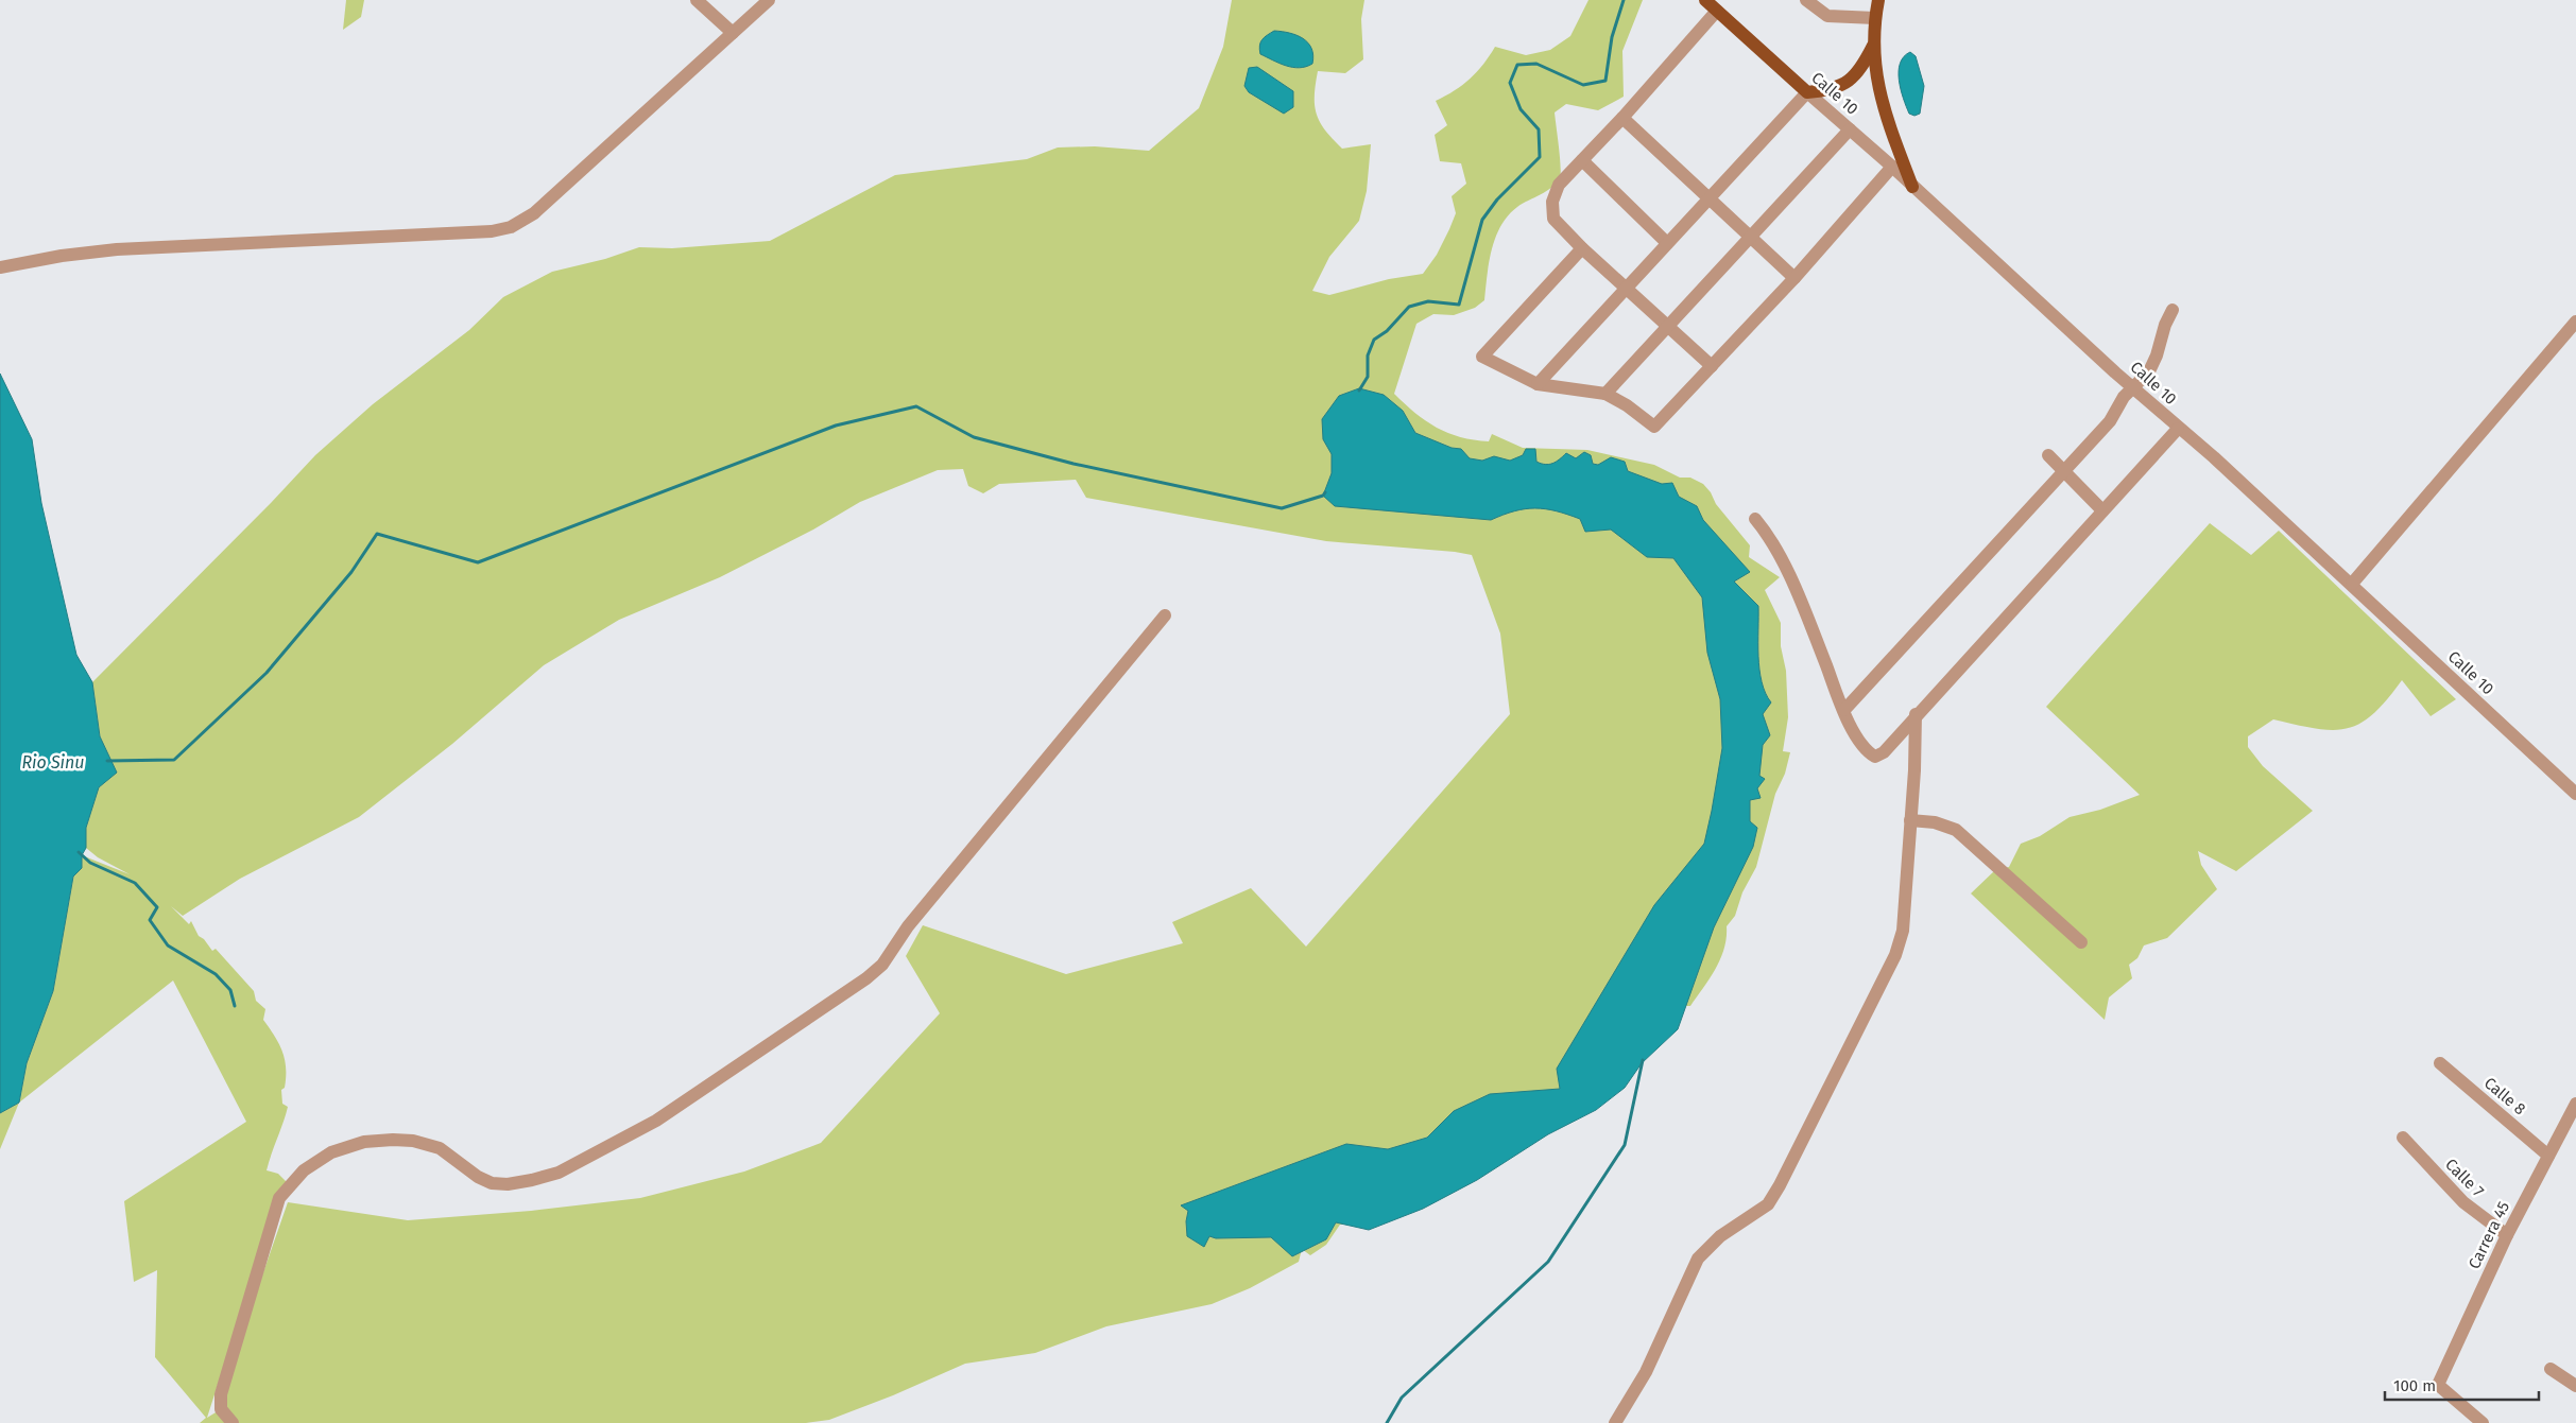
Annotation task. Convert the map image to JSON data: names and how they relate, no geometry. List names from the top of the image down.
{
  "streets": {
    "main road": ["Calle 10"],
    "street": ["Calle 8", "Calle 7", "Carrera 45"]
  },
  "crossings": [
    ["Calle 8", "Carrera 45"],
    ["Calle 7", "Carrera 45"]
  ],
  "water": ["Rio Sinu"],
  "scale_bar": "100 m"
}
